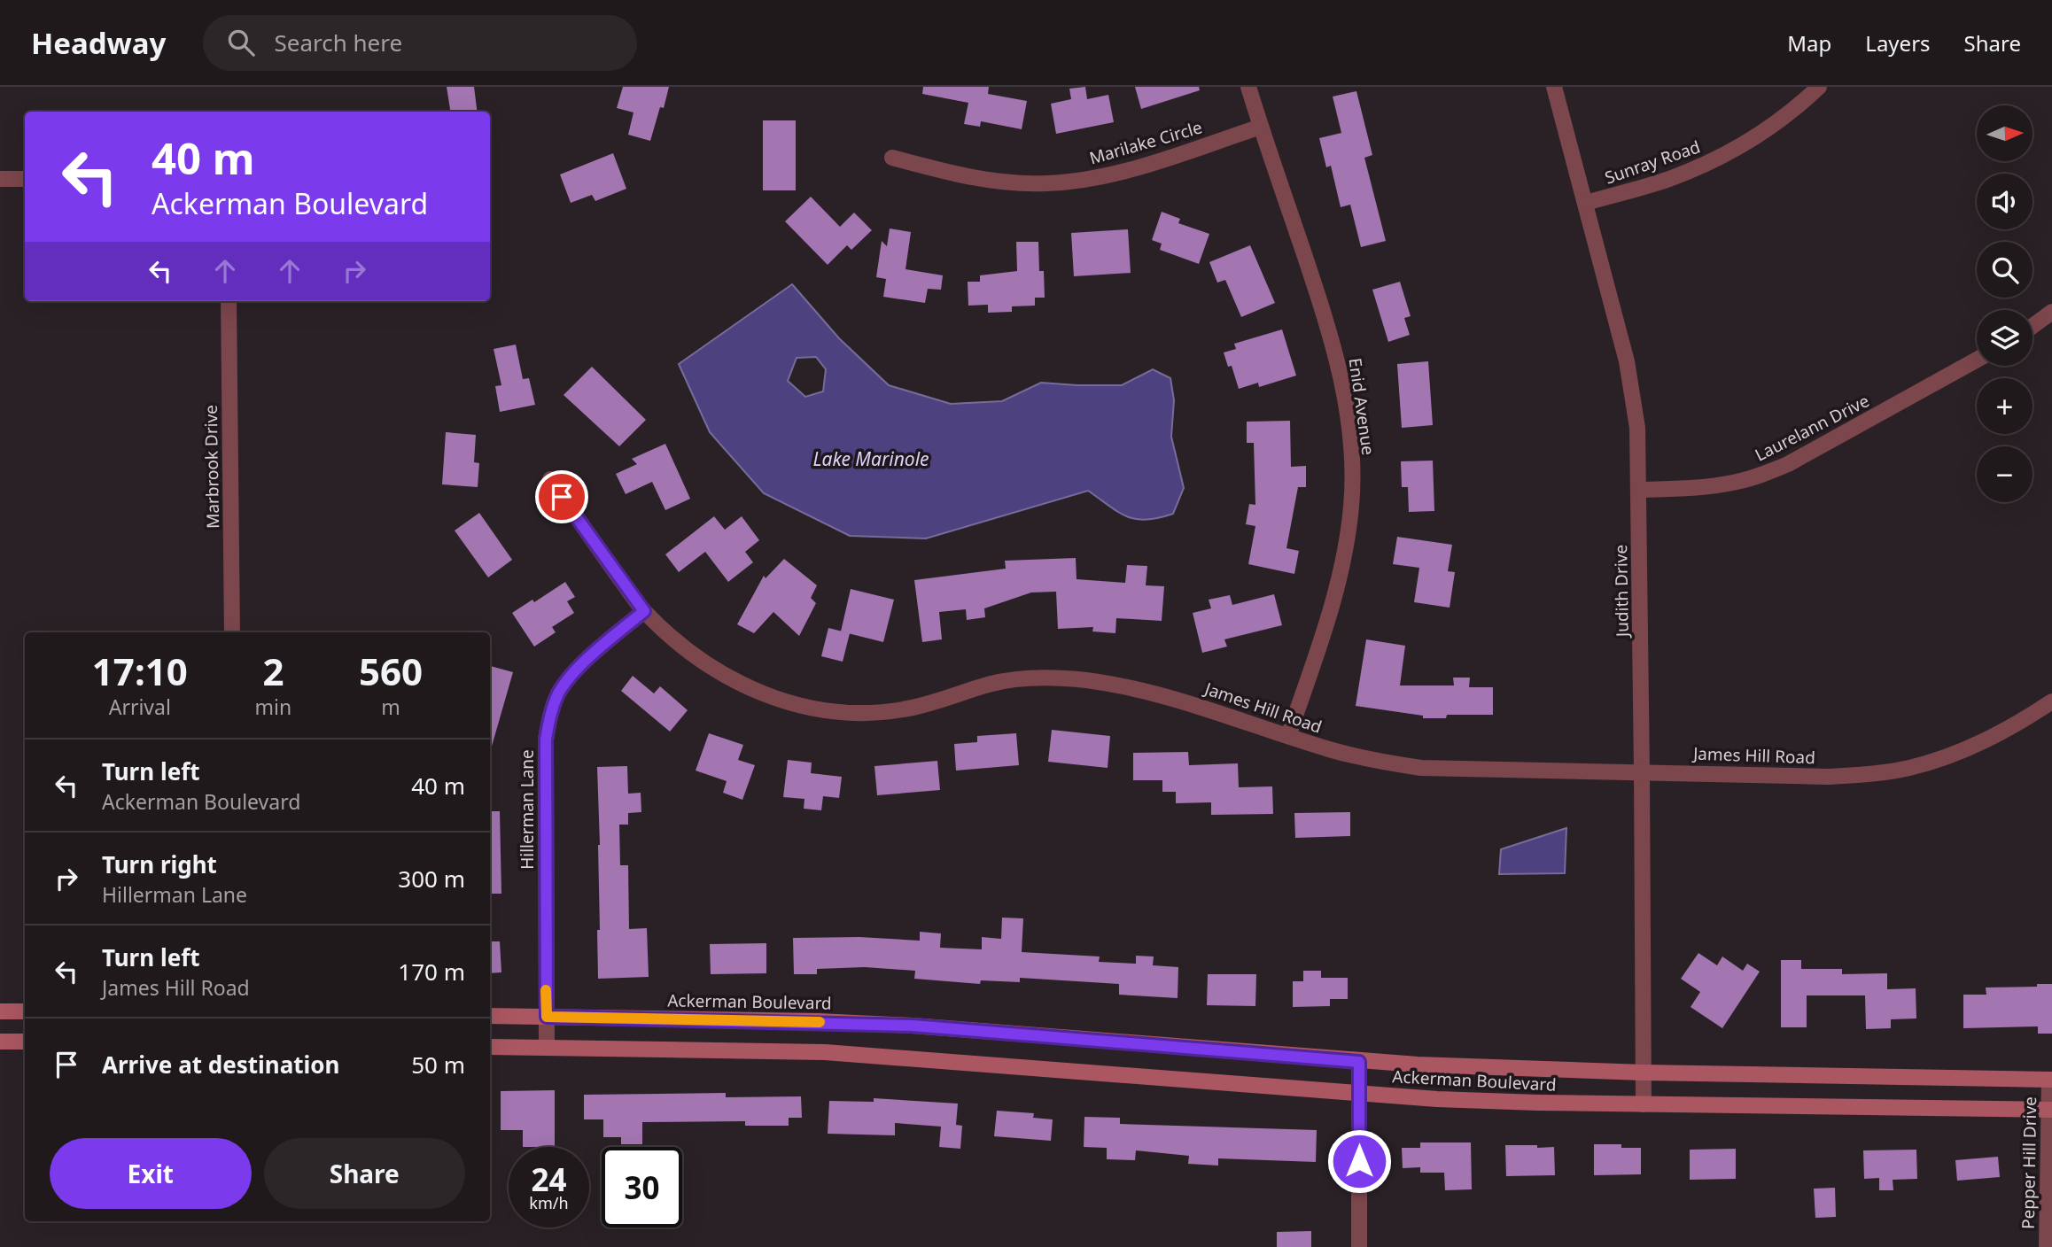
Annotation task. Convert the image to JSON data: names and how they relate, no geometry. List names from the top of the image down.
{
  "streets": {
    "street": [
      "Marilake Circle",
      "Sunray Road",
      "Enid Avenue",
      "Laurelann Drive",
      "Marbrook Drive",
      "Judith Drive",
      "James Hill Road",
      "Hillerman Lane",
      "Ackerman Boulevard",
      "Pepper Hill Drive"
    ]
  },
  "crossings": [
    ["Marilake Circle", "Enid Avenue"],
    ["Sunray Road", "Judith Drive"],
    ["Enid Avenue", "James Hill Road"],
    ["Laurelann Drive", "Judith Drive"],
    ["Judith Drive", "James Hill Road"],
    ["Judith Drive", "Ackerman Boulevard"],
    ["James Hill Road", "Hillerman Lane"],
    ["Hillerman Lane", "Ackerman Boulevard"],
    ["Ackerman Boulevard", "Pepper Hill Drive"]
  ],
  "water": ["Lake Marinole"],
  "north": "right",
  "page": {
    "header": "Headway",
    "search": "Search here",
    "nav": ["Map", "Layers", "Share"],
    "map_buttons": ["+", "−"],
    "turn": ["40 m", "Ackerman Boulevard"],
    "eta": [
      "17:10",
      "Arrival",
      "2",
      "min",
      "560",
      "m"
    ],
    "list": [
      {
        "name": "Turn left",
        "note": "Ackerman Boulevard",
        "value": "40 m"
      },
      {
        "name": "Turn right",
        "note": "Hillerman Lane",
        "value": "300 m"
      },
      {
        "name": "Turn left",
        "note": "James Hill Road",
        "value": "170 m"
      },
      {
        "name": "Arrive at destination",
        "value": "50 m"
      }
    ],
    "buttons": ["Exit", "Share"],
    "speed": "24 km/h",
    "limit": "30"
  }
}
